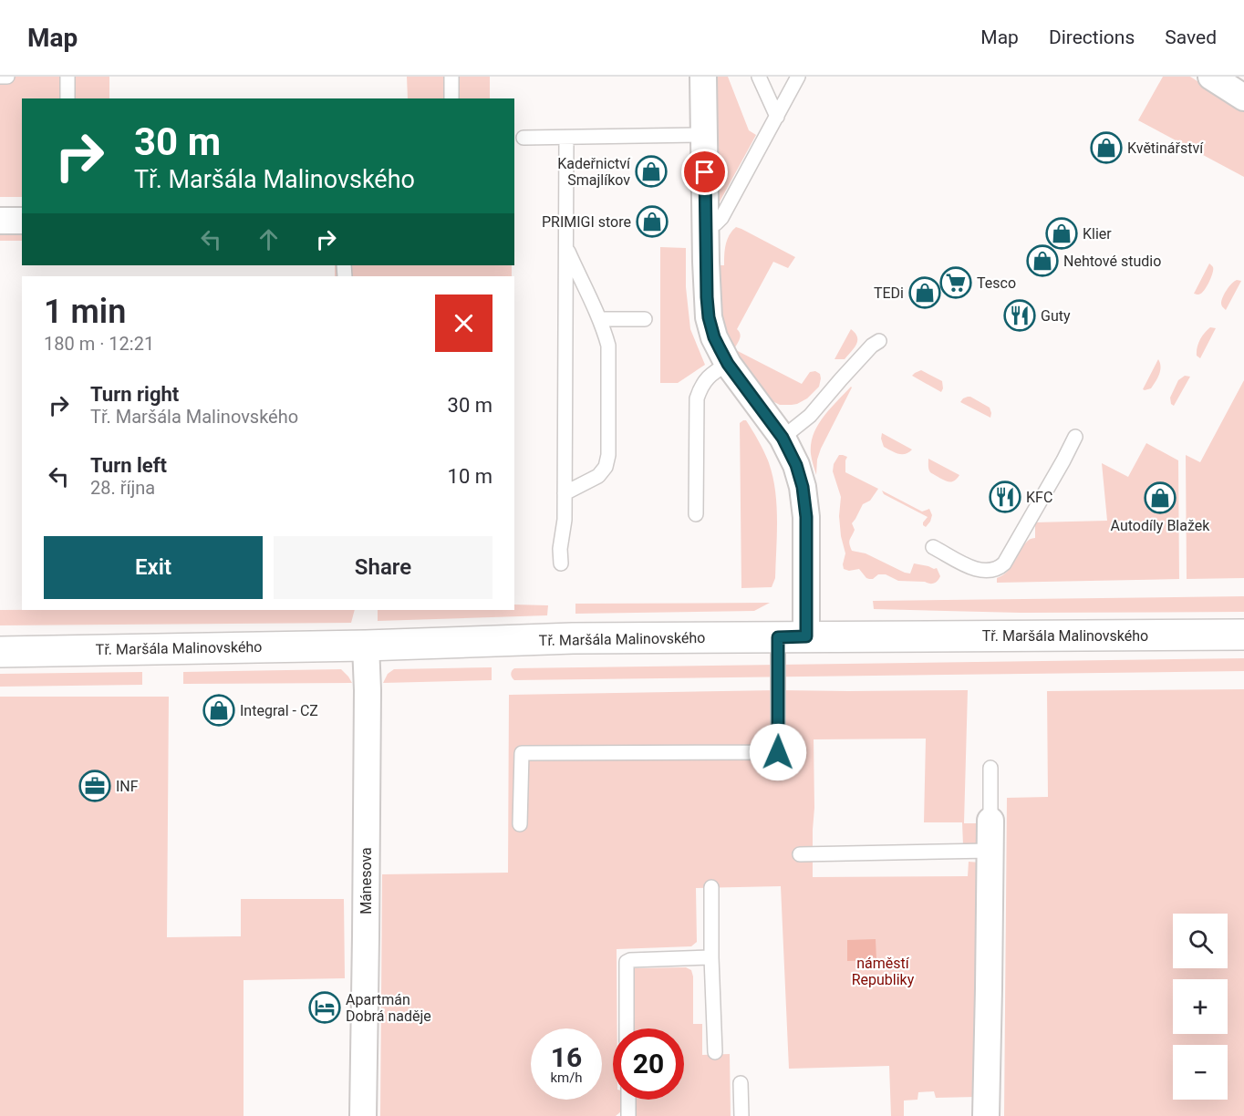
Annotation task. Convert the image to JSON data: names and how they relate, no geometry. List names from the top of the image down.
{
  "streets": {
    "main road": ["Tř. Maršála Malinovského"],
    "street": ["Mánesova"]
  },
  "crossings": [
    ["Tř. Maršála Malinovského", "Mánesova"]
  ],
  "parks": ["náměstí Republiky"],
  "places": {
    "shop": [
      "Květinářství",
      "Kadeřnictví Smajlíkov",
      "PRIMIGI store",
      "Klier",
      "Nehtové studio",
      "TEDi",
      "Autodíly Blažek",
      "Integral - CZ"
    ],
    "supermarket": ["Tesco"],
    "restaurant": ["Guty", "KFC"],
    "office": ["INF"],
    "hotel": ["Apartmán Dobrá naděje"]
  },
  "page": {
    "header": "Map",
    "nav": ["Map", "Directions", "Saved"],
    "turn": ["30 m", "Tř. Maršála Malinovského"],
    "heading": ["1 min", "180 m · 12:21"],
    "list": [
      {
        "name": "Turn right",
        "note": "Tř. Maršála Malinovského",
        "value": "30 m"
      },
      {
        "name": "Turn left",
        "note": "28. října",
        "value": "10 m"
      }
    ],
    "buttons": ["Exit", "Share"],
    "map_buttons": ["+", "−"],
    "speed": "16 km/h",
    "limit": "20"
  }
}
